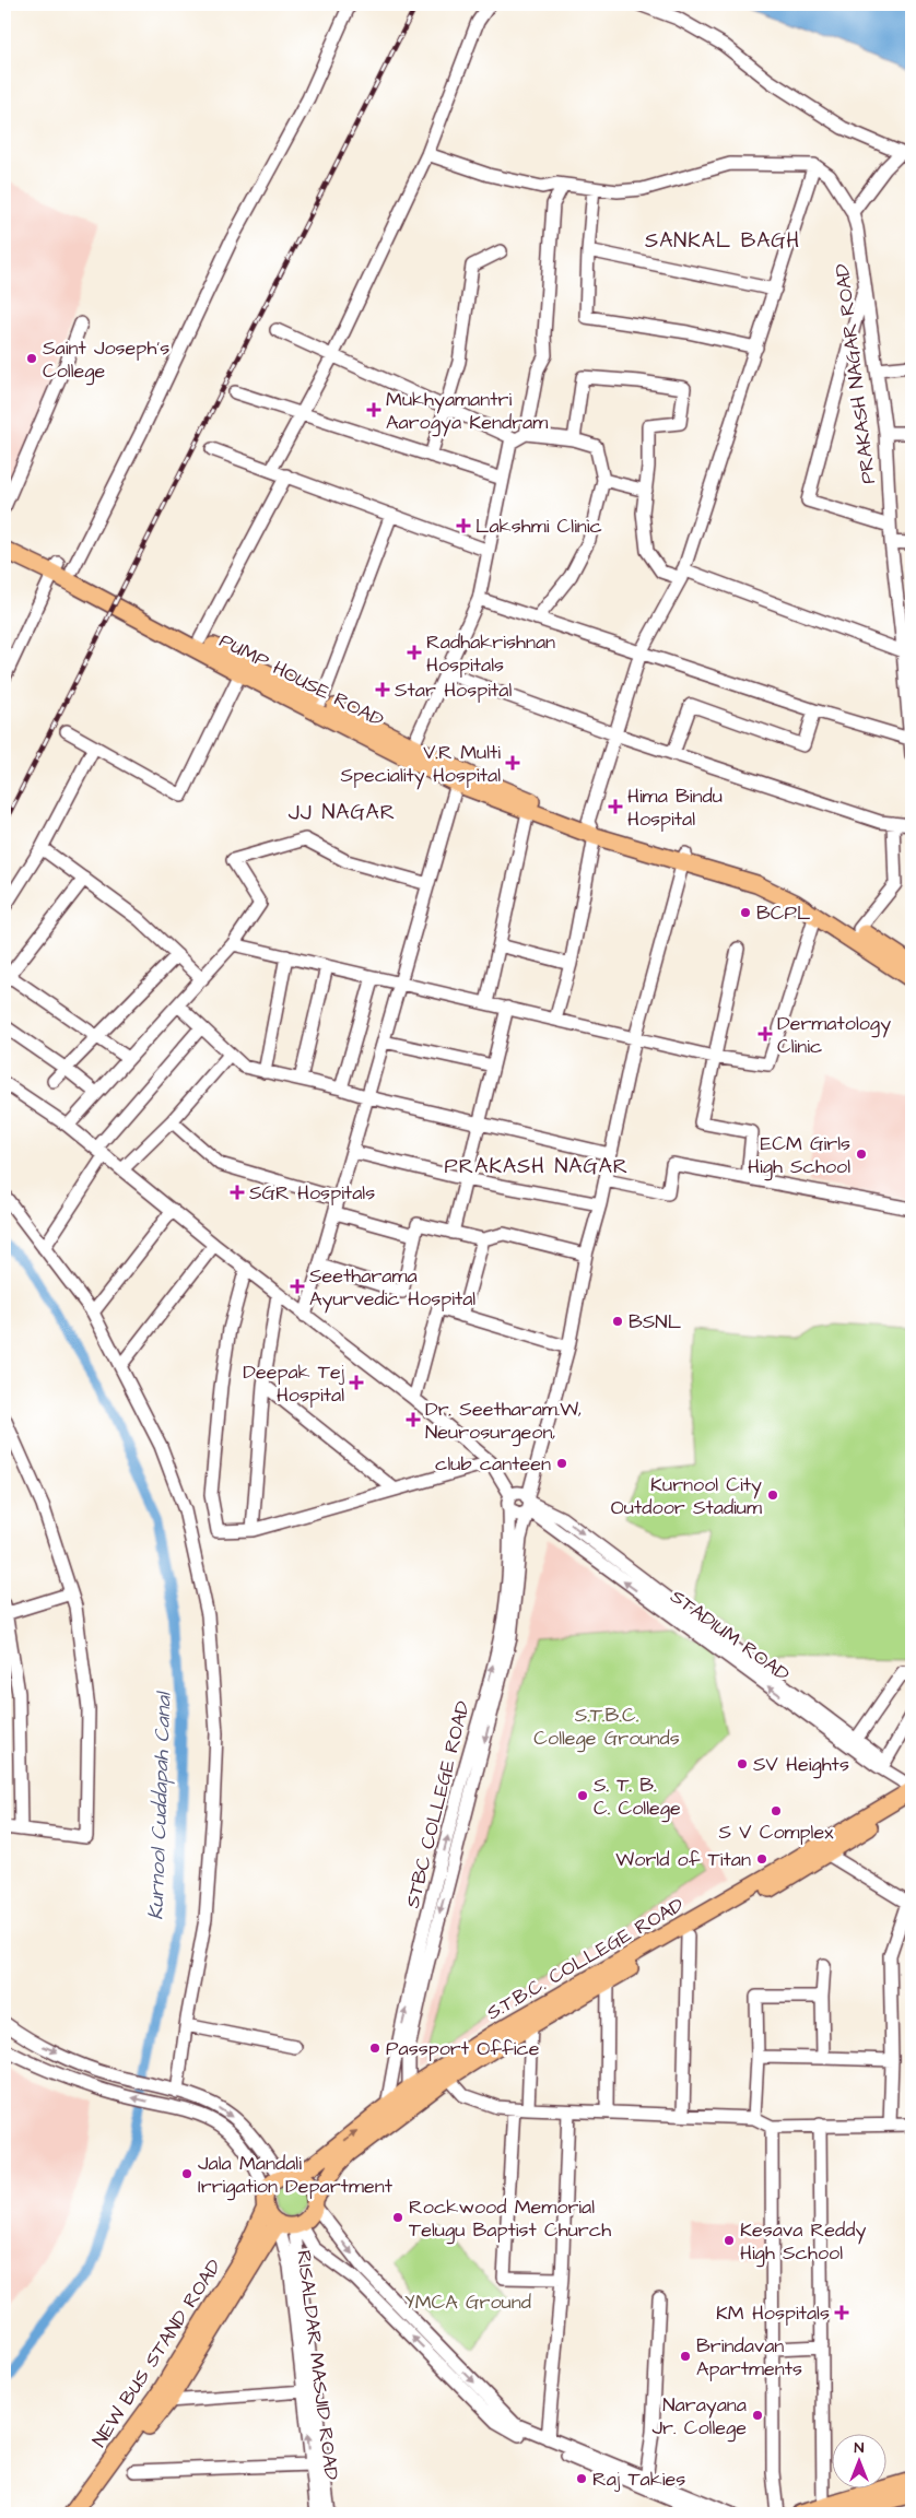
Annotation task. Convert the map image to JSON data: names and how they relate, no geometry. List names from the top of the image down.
{
  "streets": {
    "main road": ["PUMP HOUSE ROAD", "S.T.B.C. COLLEGE ROAD", "NEW BUS STAND ROAD"],
    "street": [
      "PRAKASH NAGAR ROAD",
      "STADIUM ROAD",
      "STBC COLLEGE ROAD",
      "RISALDAR MASJID ROAD"
    ]
  },
  "crossings": [
    ["STADIUM ROAD", "STBC COLLEGE ROAD"],
    ["STADIUM ROAD", "S.T.B.C. COLLEGE ROAD"],
    ["STBC COLLEGE ROAD", "S.T.B.C. COLLEGE ROAD"],
    ["S.T.B.C. COLLEGE ROAD", "NEW BUS STAND ROAD"],
    ["S.T.B.C. COLLEGE ROAD", "RISALDAR MASJID ROAD"],
    ["NEW BUS STAND ROAD", "RISALDAR MASJID ROAD"]
  ],
  "districts": ["SANKAL BAGH", "JJ NAGAR", "PRAKASH NAGAR"],
  "water": ["Kurnool Cuddapah Canal"],
  "parks": ["S.T.B.C. College Grounds", "YMCA Ground"],
  "places": {
    "other": [
      "Saint Joseph's College",
      "BCPL",
      "ECM Girls High School",
      "BSNL",
      "club canteen",
      "Kurnool City Outdoor Stadium",
      "SV Heights",
      "S. T. B. C. College",
      "S V Complex",
      "World of Titan",
      "Passport Office",
      "Jala Mandali Irrigation Department",
      "Rockwood Memorial Telugu Baptist Church",
      "Kesava Reddy High School",
      "Brindavan Apartments",
      "Narayana Jr. College",
      "Raj Takies"
    ],
    "health": [
      "Mukhyamantri Aarogya Kendram",
      "Lakshmi Clinic",
      "Radhakrishnan Hospitals",
      "Star Hospital",
      "V.R Multi Speciality Hospital",
      "Hima Bindu Hospital",
      "Dermatology Clinic",
      "SGR Hospitals",
      "Seetharama Ayurvedic Hospital",
      "Deepak Tej Hospital",
      "Dr. Seetharam.W, Neurosurgeon,",
      "KM Hospitals"
    ]
  },
  "north": "top"
}
